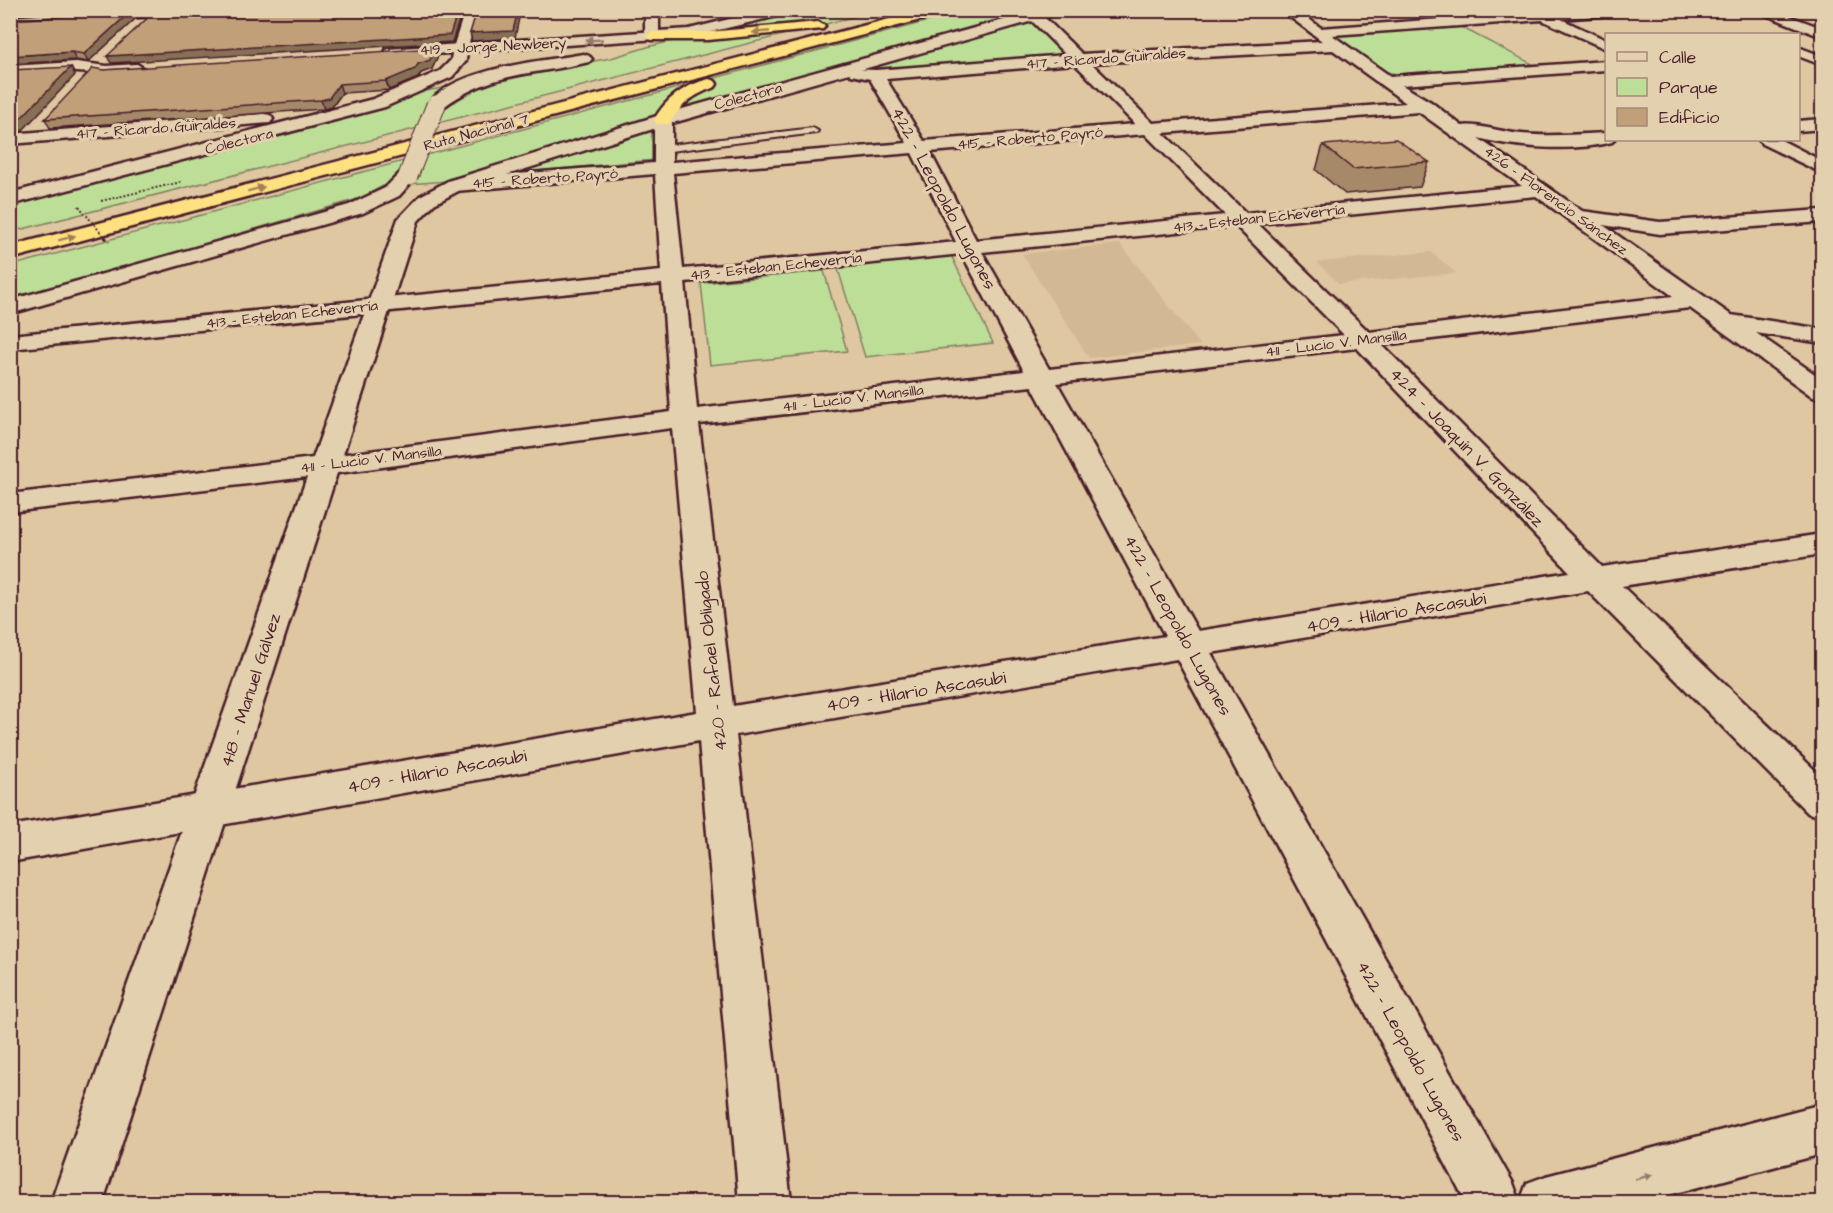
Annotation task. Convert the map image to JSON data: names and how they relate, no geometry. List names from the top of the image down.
{
  "streets": {
    "highway": ["Ruta Nacional 7"],
    "street": [
      "419 - Jorge Newbery",
      "417 - Ricardo Güiraldes",
      "Colectora",
      "415 - Roberto Payró",
      "422 - Leopoldo Lugones",
      "426 - Florencio Sánchez",
      "413 - Esteban Echeverría",
      "411 - Lucio V. Mansilla",
      "424 - Joaquín V. González",
      "409 - Hilario Ascasubi",
      "420 - Rafael Obligado",
      "418 - Manuel Gálvez"
    ]
  },
  "crossings": [
    ["419 - Jorge Newbery", "Colectora"],
    ["417 - Ricardo Güiraldes", "Colectora"],
    ["417 - Ricardo Güiraldes", "422 - Leopoldo Lugones"],
    ["417 - Ricardo Güiraldes", "426 - Florencio Sánchez"],
    ["417 - Ricardo Güiraldes", "424 - Joaquín V. González"],
    ["Colectora", "415 - Roberto Payró"],
    ["Colectora", "424 - Joaquín V. González"],
    ["Colectora", "420 - Rafael Obligado"],
    ["Colectora", "418 - Manuel Gálvez"],
    ["415 - Roberto Payró", "422 - Leopoldo Lugones"],
    ["415 - Roberto Payró", "426 - Florencio Sánchez"],
    ["415 - Roberto Payró", "424 - Joaquín V. González"],
    ["415 - Roberto Payró", "420 - Rafael Obligado"],
    ["415 - Roberto Payró", "418 - Manuel Gálvez"],
    ["422 - Leopoldo Lugones", "413 - Esteban Echeverría"],
    ["422 - Leopoldo Lugones", "411 - Lucio V. Mansilla"],
    ["422 - Leopoldo Lugones", "409 - Hilario Ascasubi"],
    ["426 - Florencio Sánchez", "413 - Esteban Echeverría"],
    ["426 - Florencio Sánchez", "411 - Lucio V. Mansilla"],
    ["413 - Esteban Echeverría", "424 - Joaquín V. González"],
    ["413 - Esteban Echeverría", "420 - Rafael Obligado"],
    ["413 - Esteban Echeverría", "418 - Manuel Gálvez"],
    ["411 - Lucio V. Mansilla", "424 - Joaquín V. González"],
    ["411 - Lucio V. Mansilla", "420 - Rafael Obligado"],
    ["411 - Lucio V. Mansilla", "418 - Manuel Gálvez"],
    ["424 - Joaquín V. González", "409 - Hilario Ascasubi"],
    ["409 - Hilario Ascasubi", "420 - Rafael Obligado"],
    ["409 - Hilario Ascasubi", "418 - Manuel Gálvez"]
  ],
  "legend": ["Calle", "Parque", "Edificio"]
}
